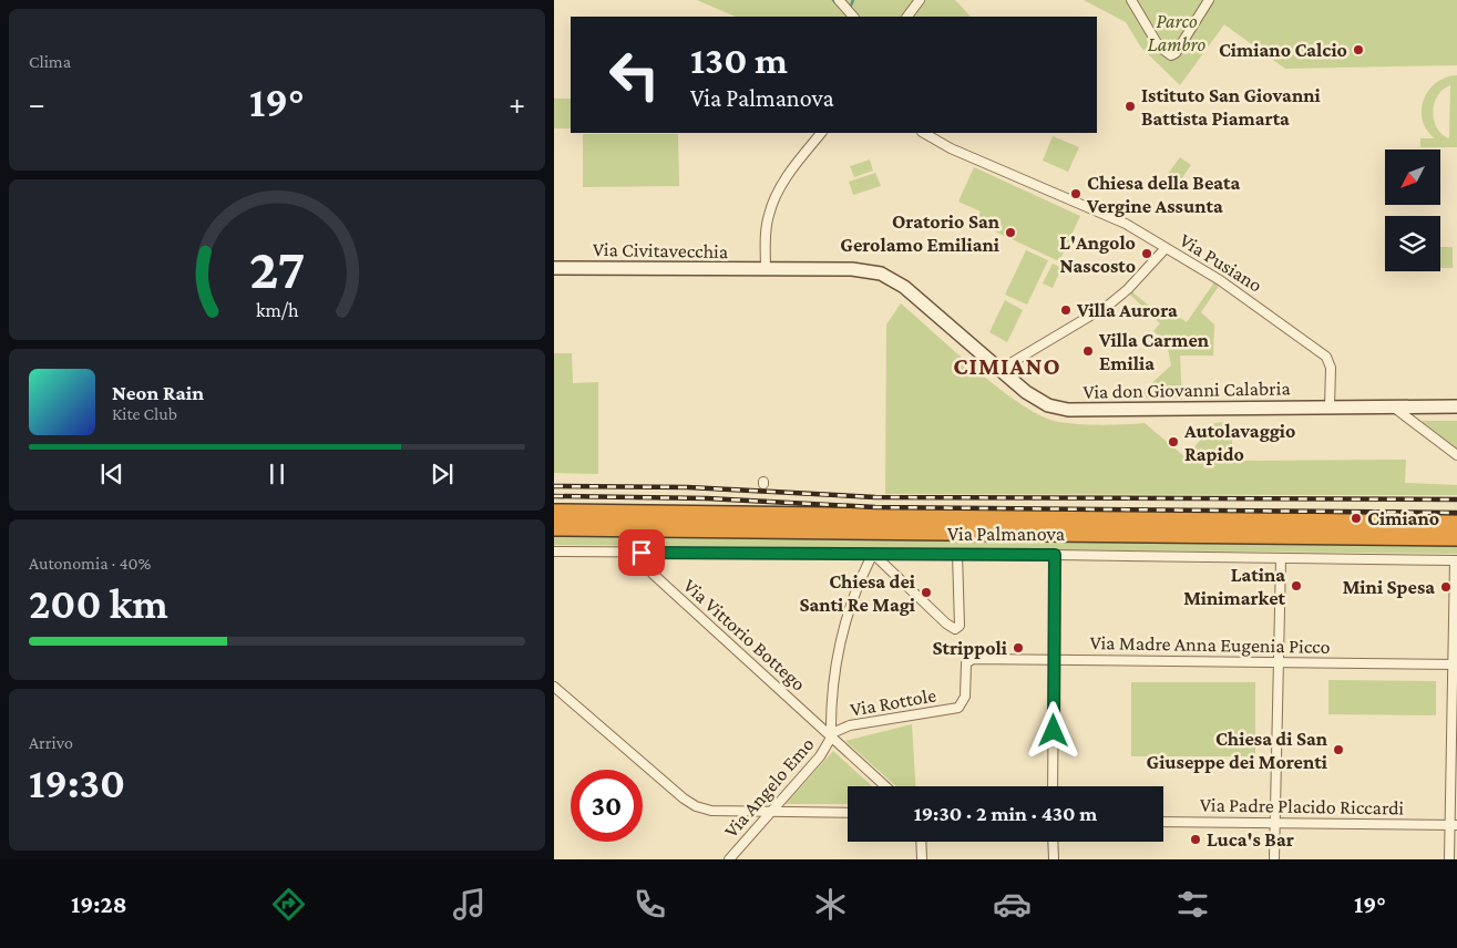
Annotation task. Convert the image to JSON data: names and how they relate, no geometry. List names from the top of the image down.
{
  "streets": {
    "highway": ["Via Palmanova"],
    "street": [
      "Via Civitavecchia",
      "Via Pusiano",
      "Via don Giovanni Calabria",
      "Via Vittorio Bottego",
      "Via Madre Anna Eugenia Picco",
      "Via Rottole",
      "Via Angelo Emo",
      "Via Padre Placido Riccardi"
    ]
  },
  "crossings": [
    ["Via Civitavecchia", "Via don Giovanni Calabria"],
    ["Via Pusiano", "Via don Giovanni Calabria"],
    ["Via Palmanova", "Via Vittorio Bottego"],
    ["Via Vittorio Bottego", "Via Rottole"],
    ["Via Vittorio Bottego", "Via Angelo Emo"],
    ["Via Madre Anna Eugenia Picco", "Via Rottole"],
    ["Via Rottole", "Via Angelo Emo"]
  ],
  "districts": ["CIMIANO"],
  "parks": ["Parco Lambro"],
  "places": [
    "Cimiano Calcio",
    "Istituto San Giovanni Battista Piamarta",
    "Chiesa della Beata Vergine Assunta",
    "Oratorio San Gerolamo Emiliani",
    "L'Angolo Nascosto",
    "Villa Aurora",
    "Villa Carmen Emilia",
    "Autolavaggio Rapido",
    "Cimiano",
    "Latina Minimarket",
    "Mini Spesa",
    "Chiesa dei Santi Re Magi",
    "Strippoli",
    "Chiesa di San Giuseppe dei Morenti",
    "Luca's Bar"
  ],
  "north": "bottom left",
  "page": {
    "tile": [
      "Clima",
      ["Autonomia · 40%", "200 km"],
      ["Arrivo", "19:30"]
    ],
    "turn": ["130 m", "Via Palmanova"],
    "heat": ["−", "19°", "+"],
    "song": ["Neon Rain", "Kite Club"],
    "limit": "30",
    "trip": "19:30 · 2 min · 430 m",
    "tabs": ["19:28", "19°"],
    "gauge": ["27", "km/h"]
  }
}
